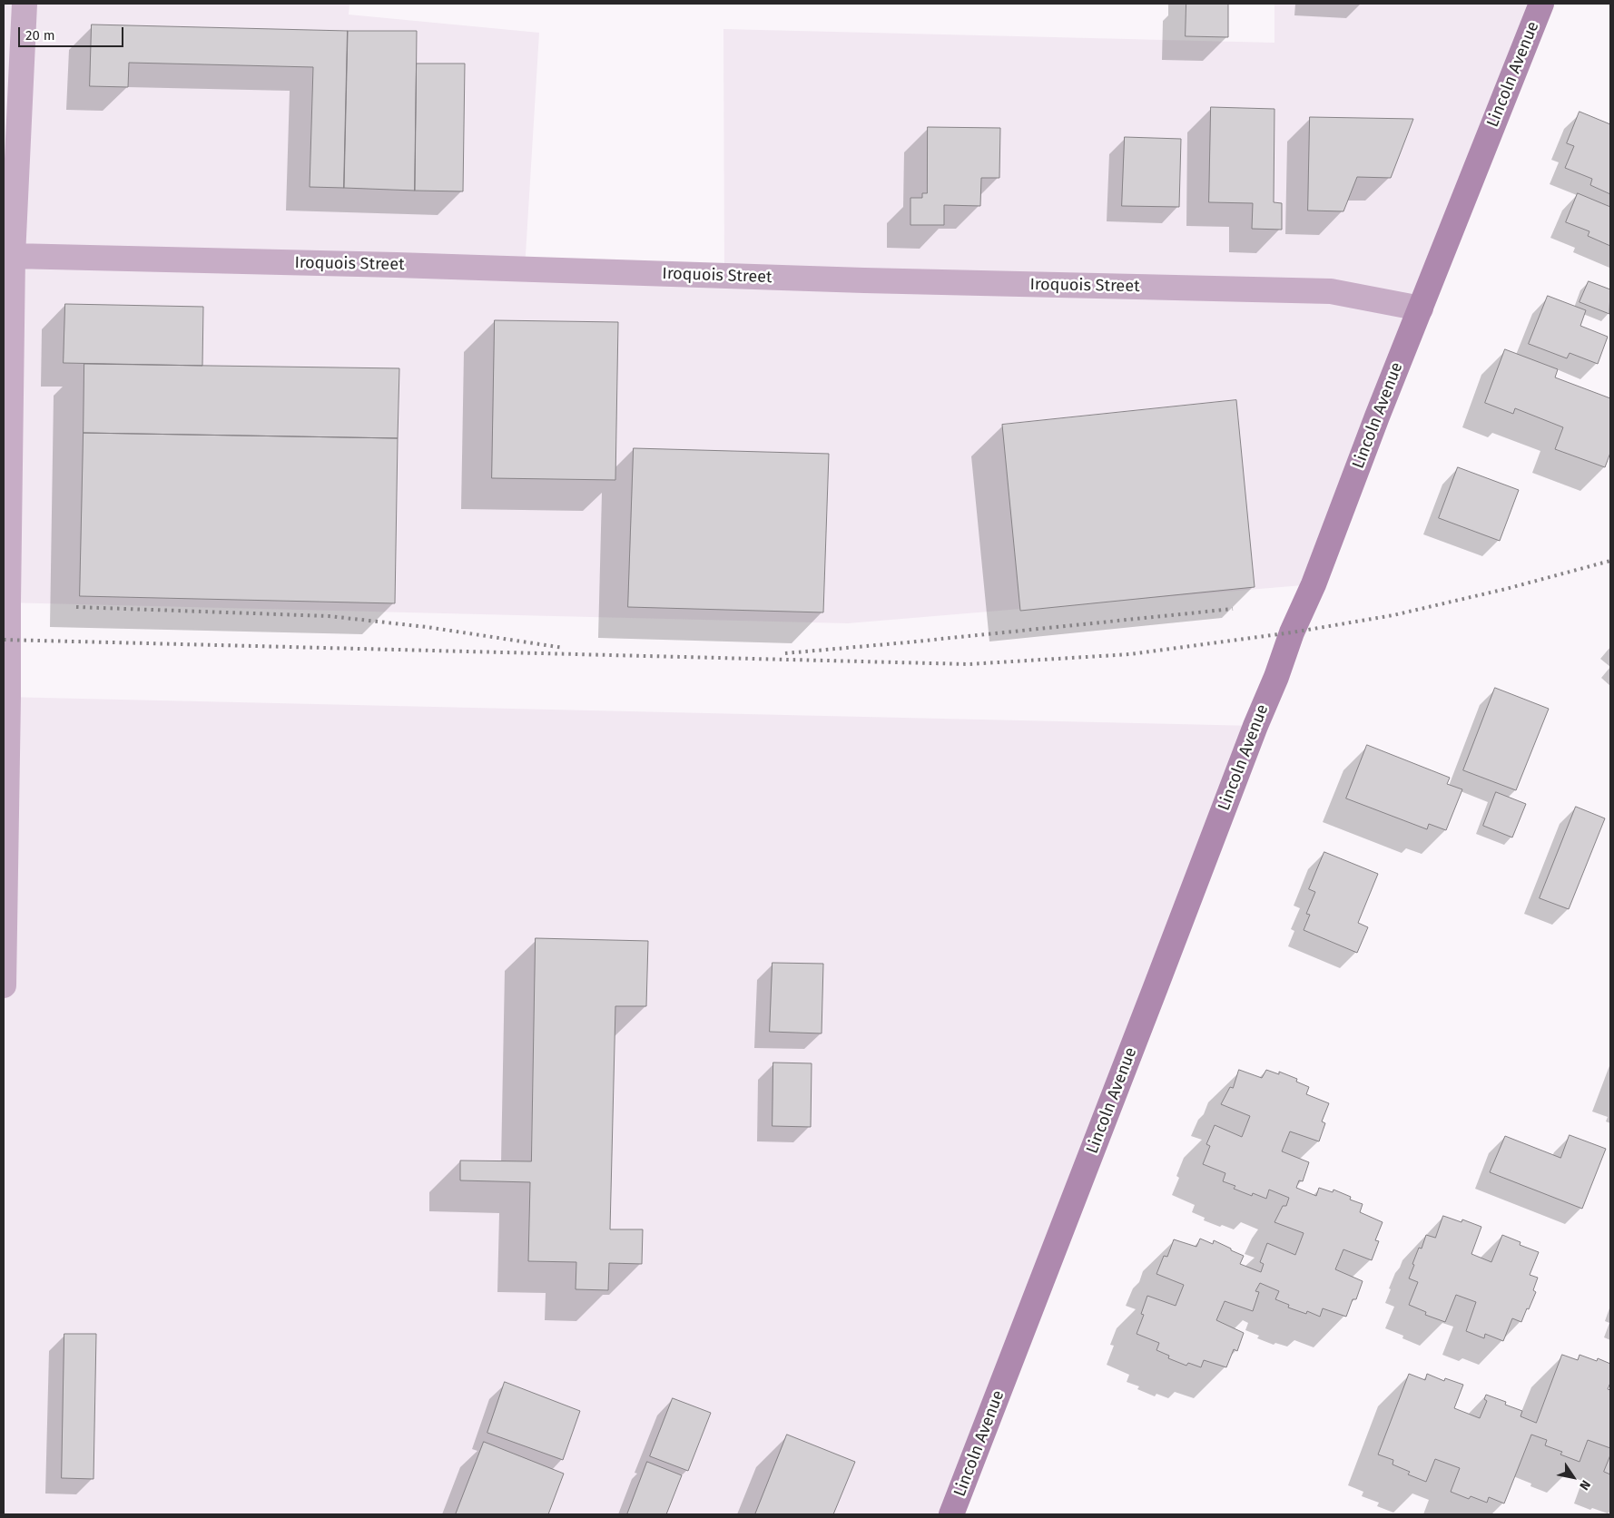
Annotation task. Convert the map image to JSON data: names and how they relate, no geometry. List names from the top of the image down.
{
  "streets": {
    "main road": ["Lincoln Avenue"],
    "street": ["Iroquois Street"]
  },
  "crossings": [
    ["Lincoln Avenue", "Iroquois Street"]
  ],
  "scale_bar": "20 m",
  "north": "bottom right"
}
